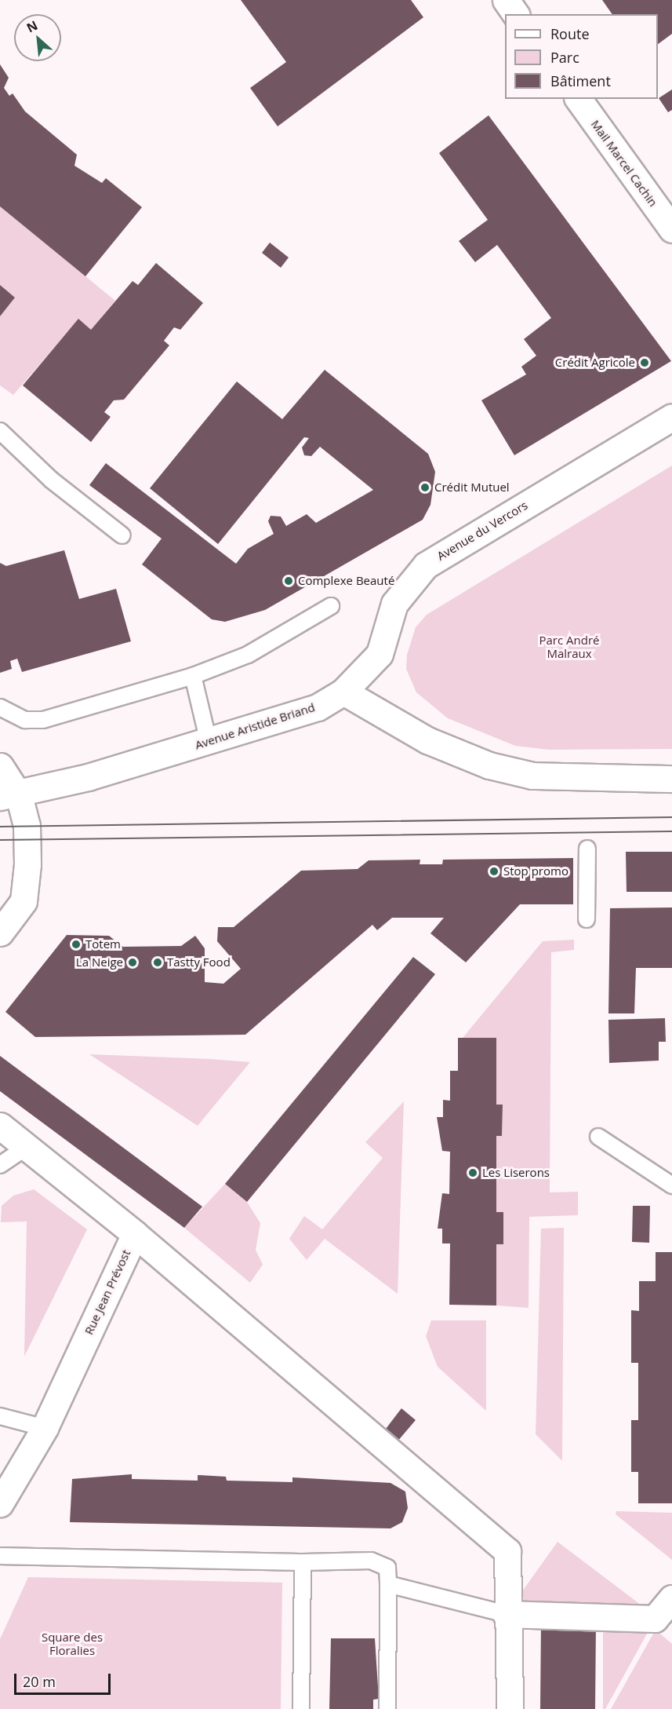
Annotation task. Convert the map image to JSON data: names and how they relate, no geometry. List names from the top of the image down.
{
  "streets": {
    "street": [
      "Mail Marcel Cachin",
      "Avenue du Vercors",
      "Avenue Aristide Briand",
      "Rue Jean Prévost"
    ]
  },
  "crossings": [
    ["Avenue du Vercors", "Avenue Aristide Briand"]
  ],
  "parks": ["Parc André Malraux", "Square des Floralies"],
  "places": [
    "Crédit Agricole",
    "Crédit Mutuel",
    "Complexe Beauté",
    "Stop promo",
    "Totem",
    "La Neige",
    "Tastty Food",
    "Les Liserons"
  ],
  "legend": ["Route", "Parc", "Bâtiment"],
  "scale_bar": "20 m",
  "north": "top left"
}
